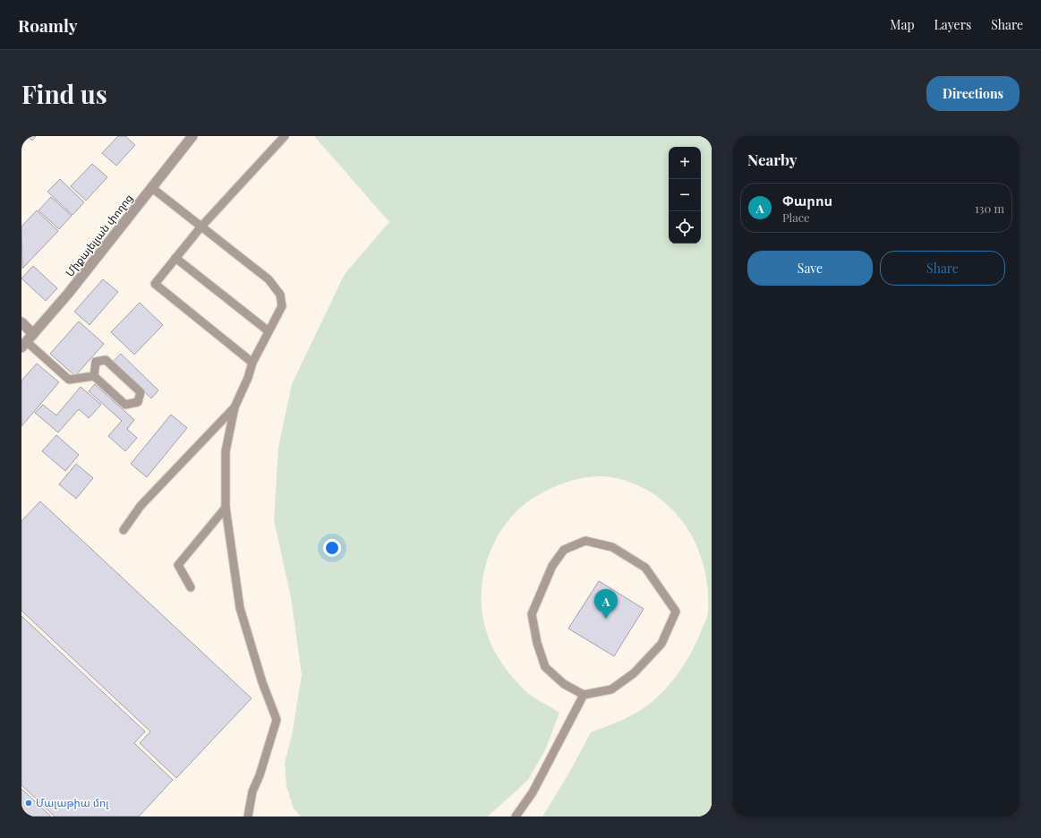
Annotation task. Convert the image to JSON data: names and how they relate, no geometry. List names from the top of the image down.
{
  "streets": {
    "street": ["Միքայելյան փողոց"]
  },
  "places": ["Մալաթիա մոլ"],
  "page": {
    "header": "Roamly",
    "nav": ["Map", "Layers", "Share"],
    "buttons": [
      "Directions",
      ["Save", "Share"]
    ],
    "title": "Find us",
    "heading": "Nearby",
    "map_buttons": ["+", "−"],
    "list": [
      {
        "mark": "A",
        "name": "Փարոս",
        "note": "Place",
        "value": "130 m"
      }
    ],
    "pins": "A"
  }
}
